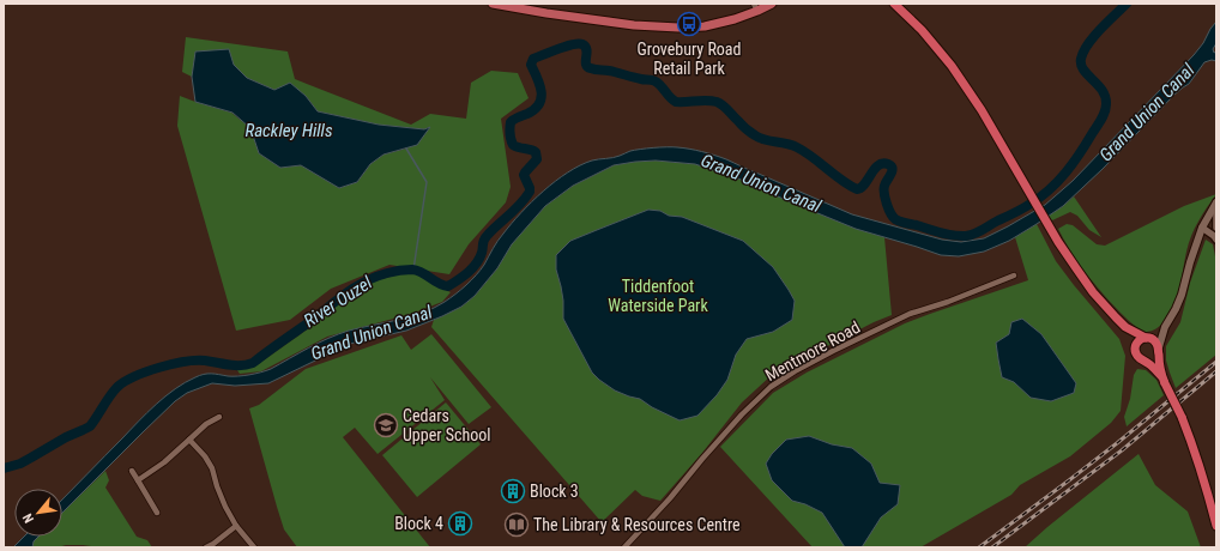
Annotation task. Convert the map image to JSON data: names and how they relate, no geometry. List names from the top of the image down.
{
  "streets": {
    "street": ["Mentmore Road"]
  },
  "water": ["Grand Union Canal", "Rackley Hills", "River Ouzel"],
  "parks": ["Tiddenfoot Waterside Park"],
  "places": {
    "bus stop": ["Grovebury Road Retail Park"],
    "school or university": ["Cedars Upper School"],
    "building": ["Block 3", "Block 4"],
    "library": ["The Library & Resources Centre"]
  },
  "north": "bottom left"
}
